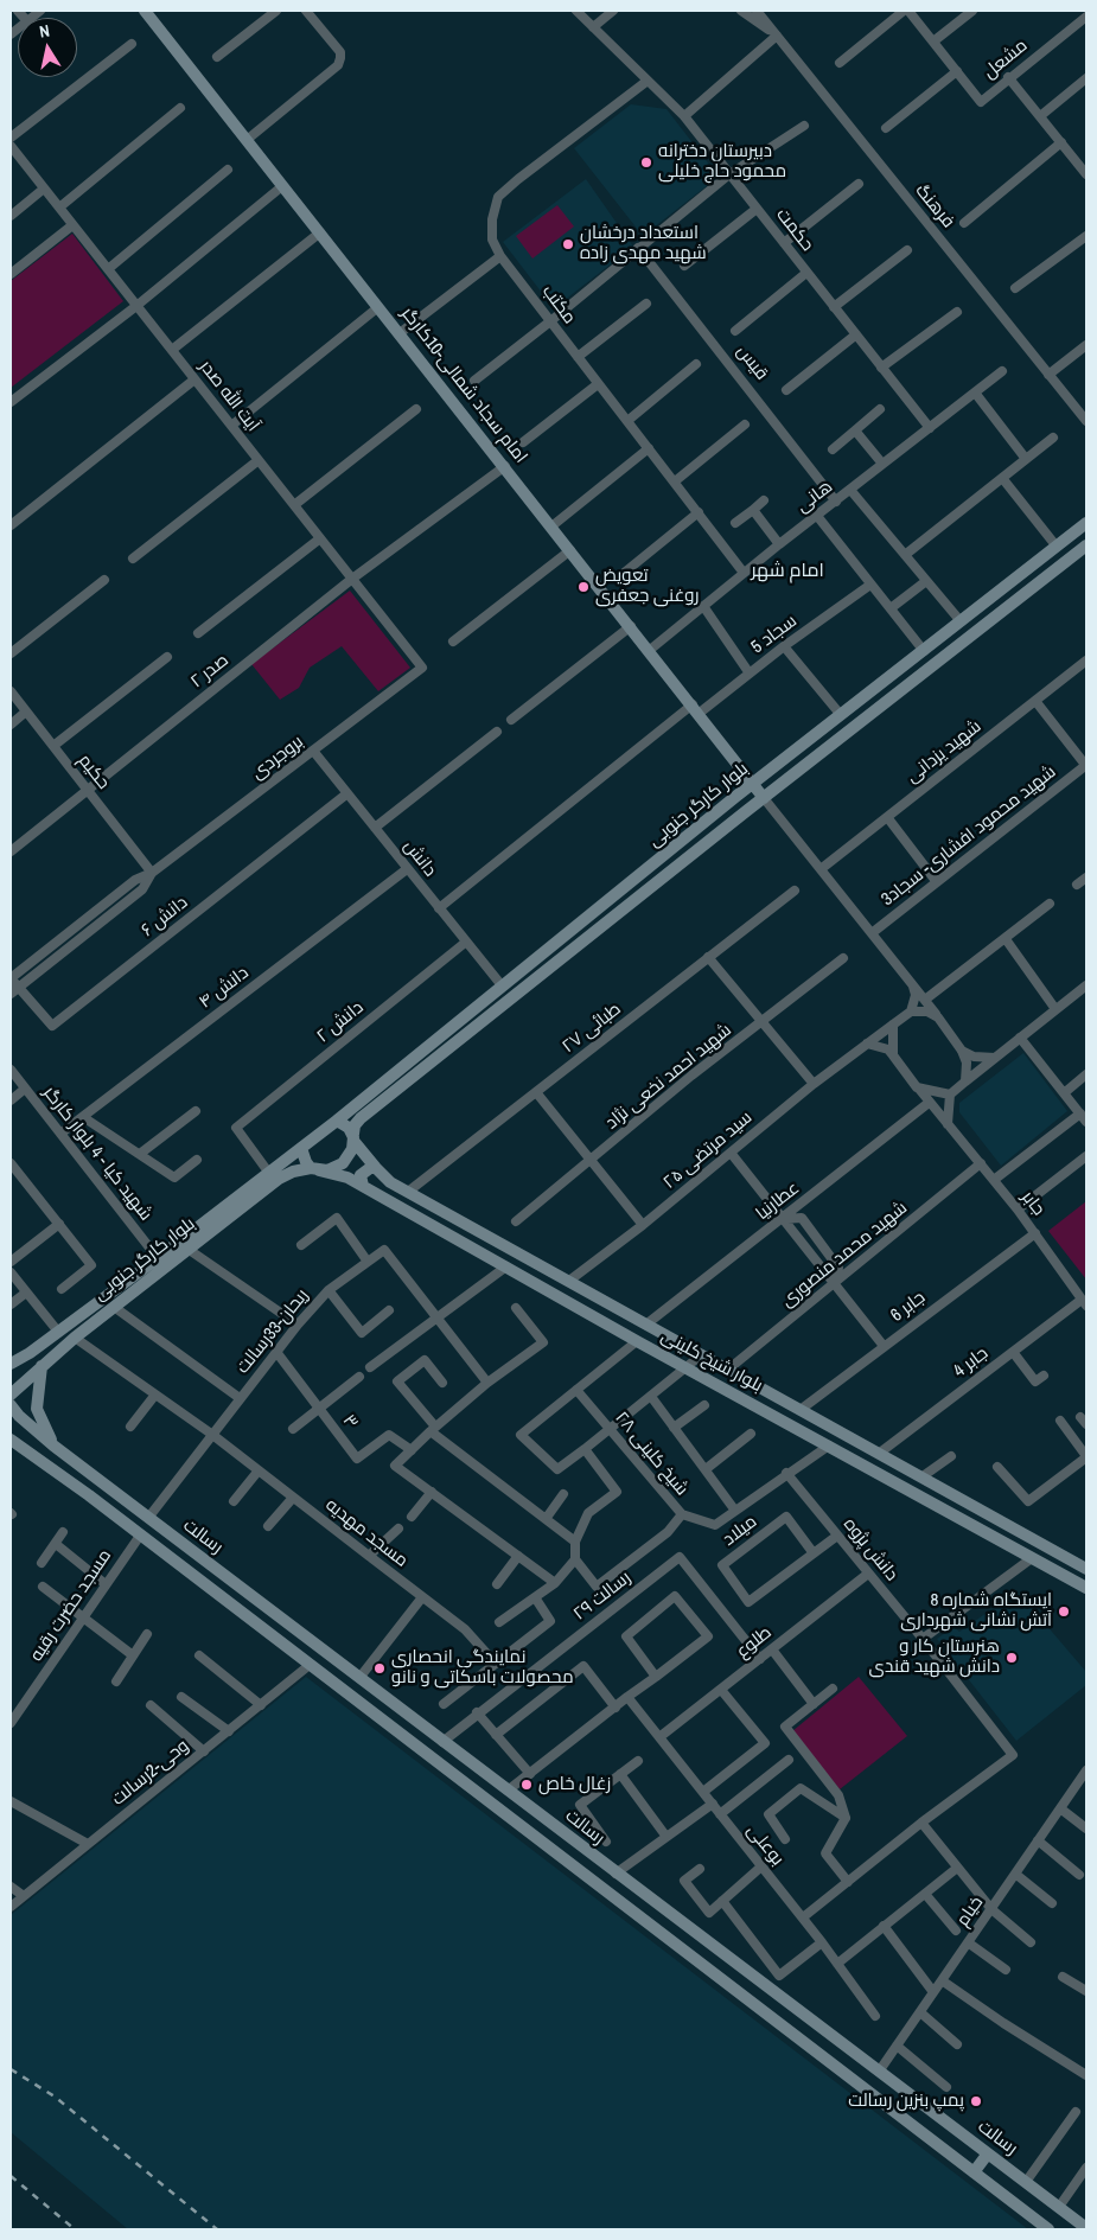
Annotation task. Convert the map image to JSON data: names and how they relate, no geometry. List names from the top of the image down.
{
  "streets": {
    "main road": [
      "امام سجاد شمالی-10کارگر",
      "بلوار کارگر جنوبی",
      "بلوار شیخ کلینی",
      "رسالت"
    ],
    "street": [
      "مشعل",
      "فرهنگ",
      "حکمت",
      "مکتب",
      "قیس",
      "آیت الله صدر",
      "هانی",
      "سجاد 5",
      "صدر ۲",
      "شهید یزدانی",
      "بروجردی",
      "حکیم",
      "شهید محمود افشاری- سجاد3",
      "دانش",
      "دانش ۶",
      "دانش ۴",
      "دانش ۲",
      "طبائی ۲۷",
      "شهید احمد نخعی نژاد",
      "۲۵ سید مرتضی",
      "شهید کیا - 4 بلوار کارگر",
      "عطارنیا",
      "جابر",
      "شهید محمد منصوری",
      "جابر 6",
      "ریحان-33رسالت",
      "جابر 4",
      "۳",
      "شیخ کلینی ۲۸",
      "میلاد",
      "مسجد مهدیه",
      "دانش پژوه",
      "رسالت ۲۹",
      "مسجد حضرت رقیه",
      "طلوع",
      "وحی-2رسالت",
      "بوعلی",
      "خیام"
    ]
  },
  "crossings": [
    ["حکمت", "مکتب"],
    ["حکمت", "هانی"],
    ["مکتب", "هانی"],
    ["قیس", "هانی"],
    ["امام سجاد شمالی-10کارگر", "هانی"],
    ["امام سجاد شمالی-10کارگر", "سجاد 5"],
    ["امام سجاد شمالی-10کارگر", "صدر ۲"],
    ["امام سجاد شمالی-10کارگر", "بلوار کارگر جنوبی"],
    ["آیت الله صدر", "صدر ۲"],
    ["آیت الله صدر", "بروجردی"],
    ["سجاد 5", "دانش"],
    ["صدر ۲", "حکیم"],
    ["بروجردی", "حکیم"],
    ["بروجردی", "دانش"],
    ["بروجردی", "دانش ۶"],
    ["بلوار کارگر جنوبی", "دانش"],
    ["بلوار کارگر جنوبی", "دانش ۲"],
    ["بلوار کارگر جنوبی", "شهید کیا - 4 بلوار کارگر"],
    ["بلوار کارگر جنوبی", "بلوار شیخ کلینی"],
    ["بلوار کارگر جنوبی", "مسجد مهدیه"],
    ["دانش", "دانش ۶"],
    ["دانش", "دانش ۴"],
    ["دانش", "دانش ۲"],
    ["دانش ۴", "شهید کیا - 4 بلوار کارگر"],
    ["طبائی ۲۷", "بلوار شیخ کلینی"],
    ["۲۵ سید مرتضی", "جابر"],
    ["۲۵ سید مرتضی", "بلوار شیخ کلینی"],
    ["عطارنیا", "جابر"],
    ["عطارنیا", "بلوار شیخ کلینی"],
    ["جابر", "شهید محمد منصوری"],
    ["جابر", "جابر 6"],
    ["جابر", "جابر 4"],
    ["شهید محمد منصوری", "بلوار شیخ کلینی"],
    ["جابر 6", "بلوار شیخ کلینی"],
    ["ریحان-33رسالت", "۳"],
    ["ریحان-33رسالت", "مسجد مهدیه"],
    ["ریحان-33رسالت", "رسالت"],
    ["بلوار شیخ کلینی", "جابر 4"],
    ["بلوار شیخ کلینی", "شیخ کلینی ۲۸"],
    ["شیخ کلینی ۲۸", "دانش پژوه"],
    ["میلاد", "دانش پژوه"],
    ["رسالت", "رسالت ۲۹"],
    ["رسالت", "مسجد حضرت رقیه"],
    ["رسالت", "وحی-2رسالت"],
    ["رسالت", "خیام"],
    ["دانش پژوه", "طلوع"],
    ["رسالت ۲۹", "طلوع"],
    ["طلوع", "بوعلی"]
  ],
  "districts": ["امام شهر"],
  "places": [
    "دبيرستان دخترانه محمود حاج خلیلی",
    "استعداد درخشان شهید مهدی زاده",
    "تعویض روغنی جعفری",
    "ایستگاه شماره 8 آتش نشانی شهرداری",
    "هنرستان کار و دانش شهید قندی",
    "نمایندگی انحصاری محصولات باسکاتی و نانو",
    "زغال خاص",
    "پمپ بنزین رسالت"
  ],
  "north": "top"
}
